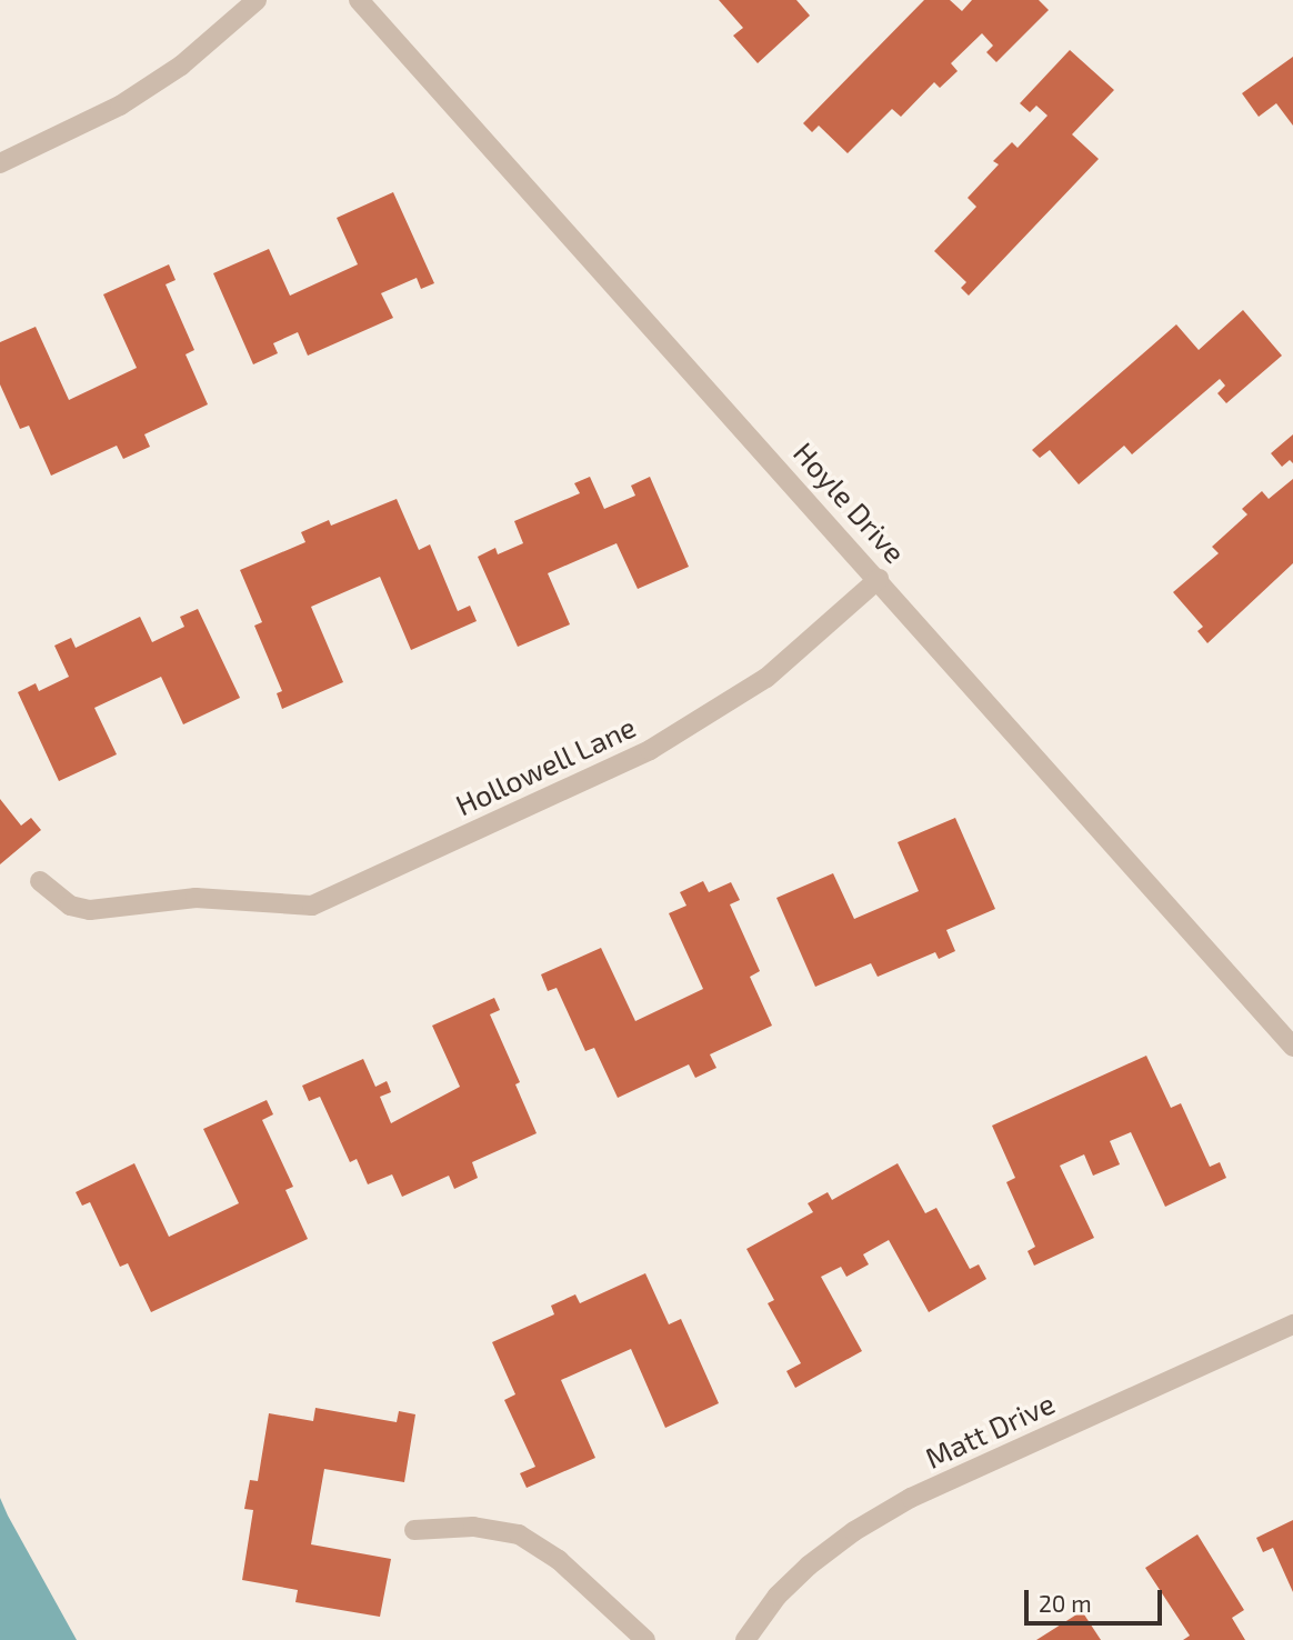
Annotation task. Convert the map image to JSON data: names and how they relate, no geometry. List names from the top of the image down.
{
  "streets": {
    "street": ["Hoyle Drive", "Hollowell Lane", "Matt Drive"]
  },
  "crossings": [
    ["Hoyle Drive", "Hollowell Lane"]
  ],
  "scale_bar": "20 m"
}
